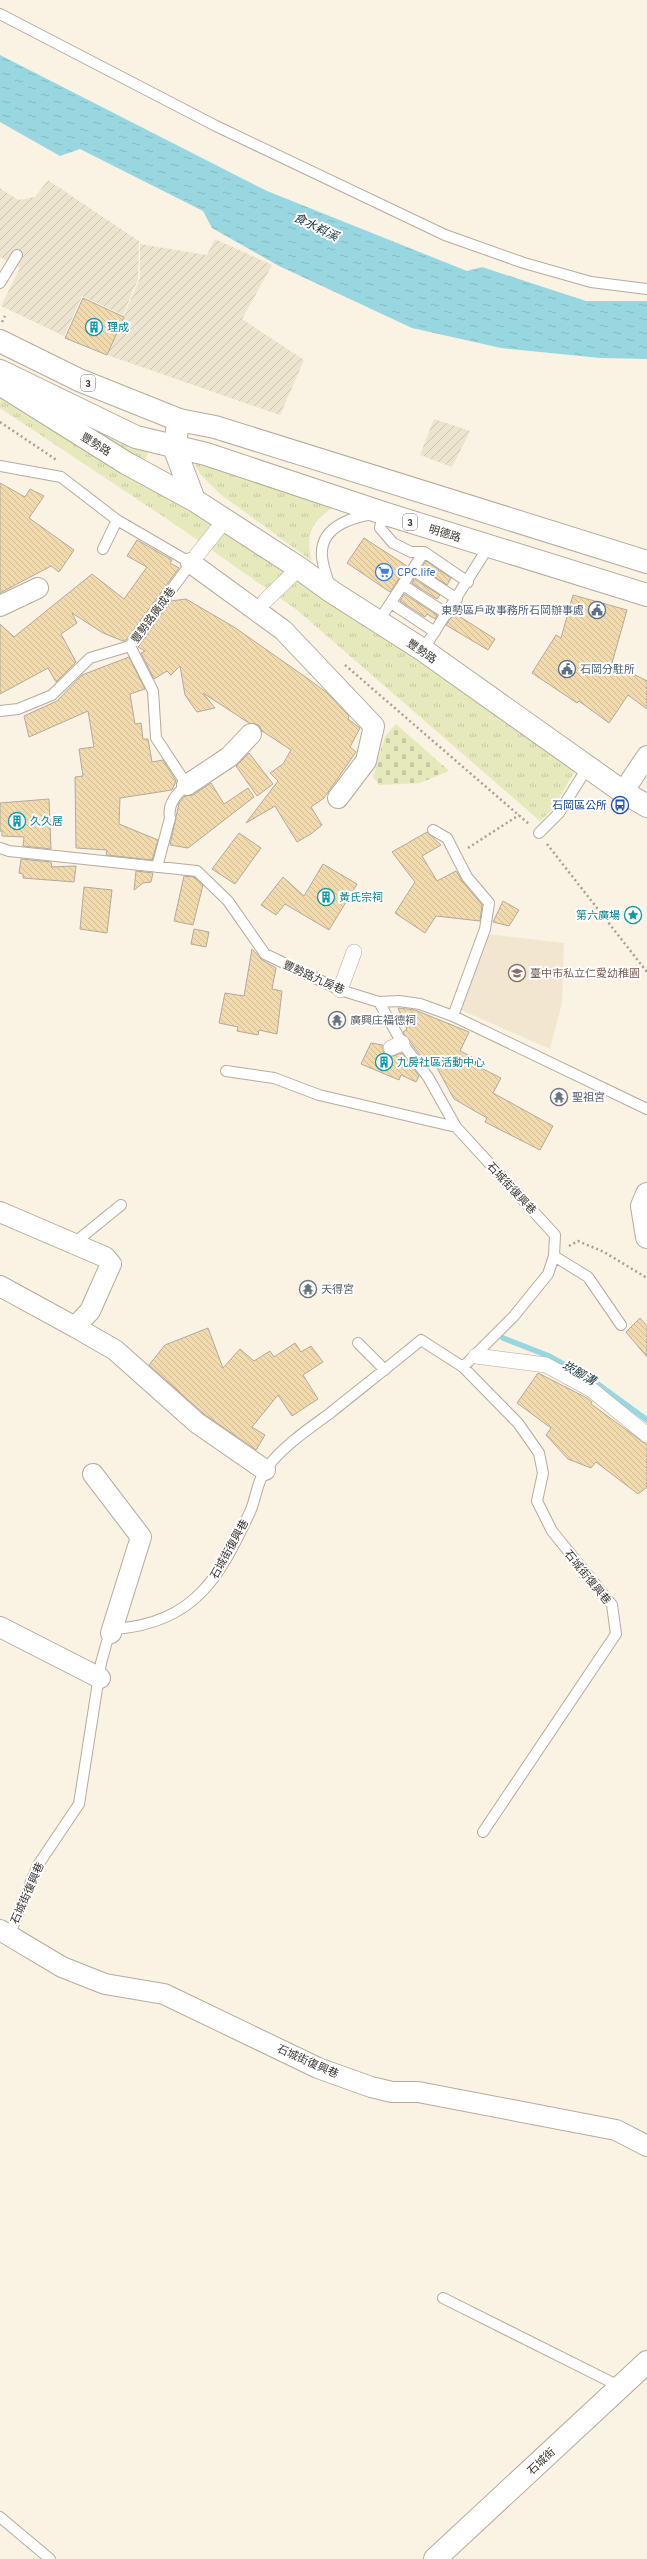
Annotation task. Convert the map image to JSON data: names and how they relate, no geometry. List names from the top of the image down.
{
  "streets": {
    "main road": [
      "3",
      "豐勢路",
      "明德路",
      "石城街"
    ],
    "street": ["石城街復興巷"],
    "lane": ["豐勢路廣成巷", "豐勢路九房巷"]
  },
  "crossings": [
    ["豐勢路", "明德路"],
    ["豐勢路九房巷", "石城街復興巷"]
  ],
  "water": ["食水嵙溪", "崁腳溝"],
  "places": {
    "building": [
      "理成",
      "久久居",
      "黃氏宗祠",
      "九房社區活動中心"
    ],
    "supermarket": ["CPC.life"],
    "public building": ["東勢區戶政事務所石岡辦事處", "石岡分駐所"],
    "bus stop": ["石岡區公所"],
    "place": ["第六廣場"],
    "school or university": ["臺中市私立仁愛幼稚園"],
    "temple": ["廣興庄福德祠", "聖祖宮", "天得宮"]
  }
}
